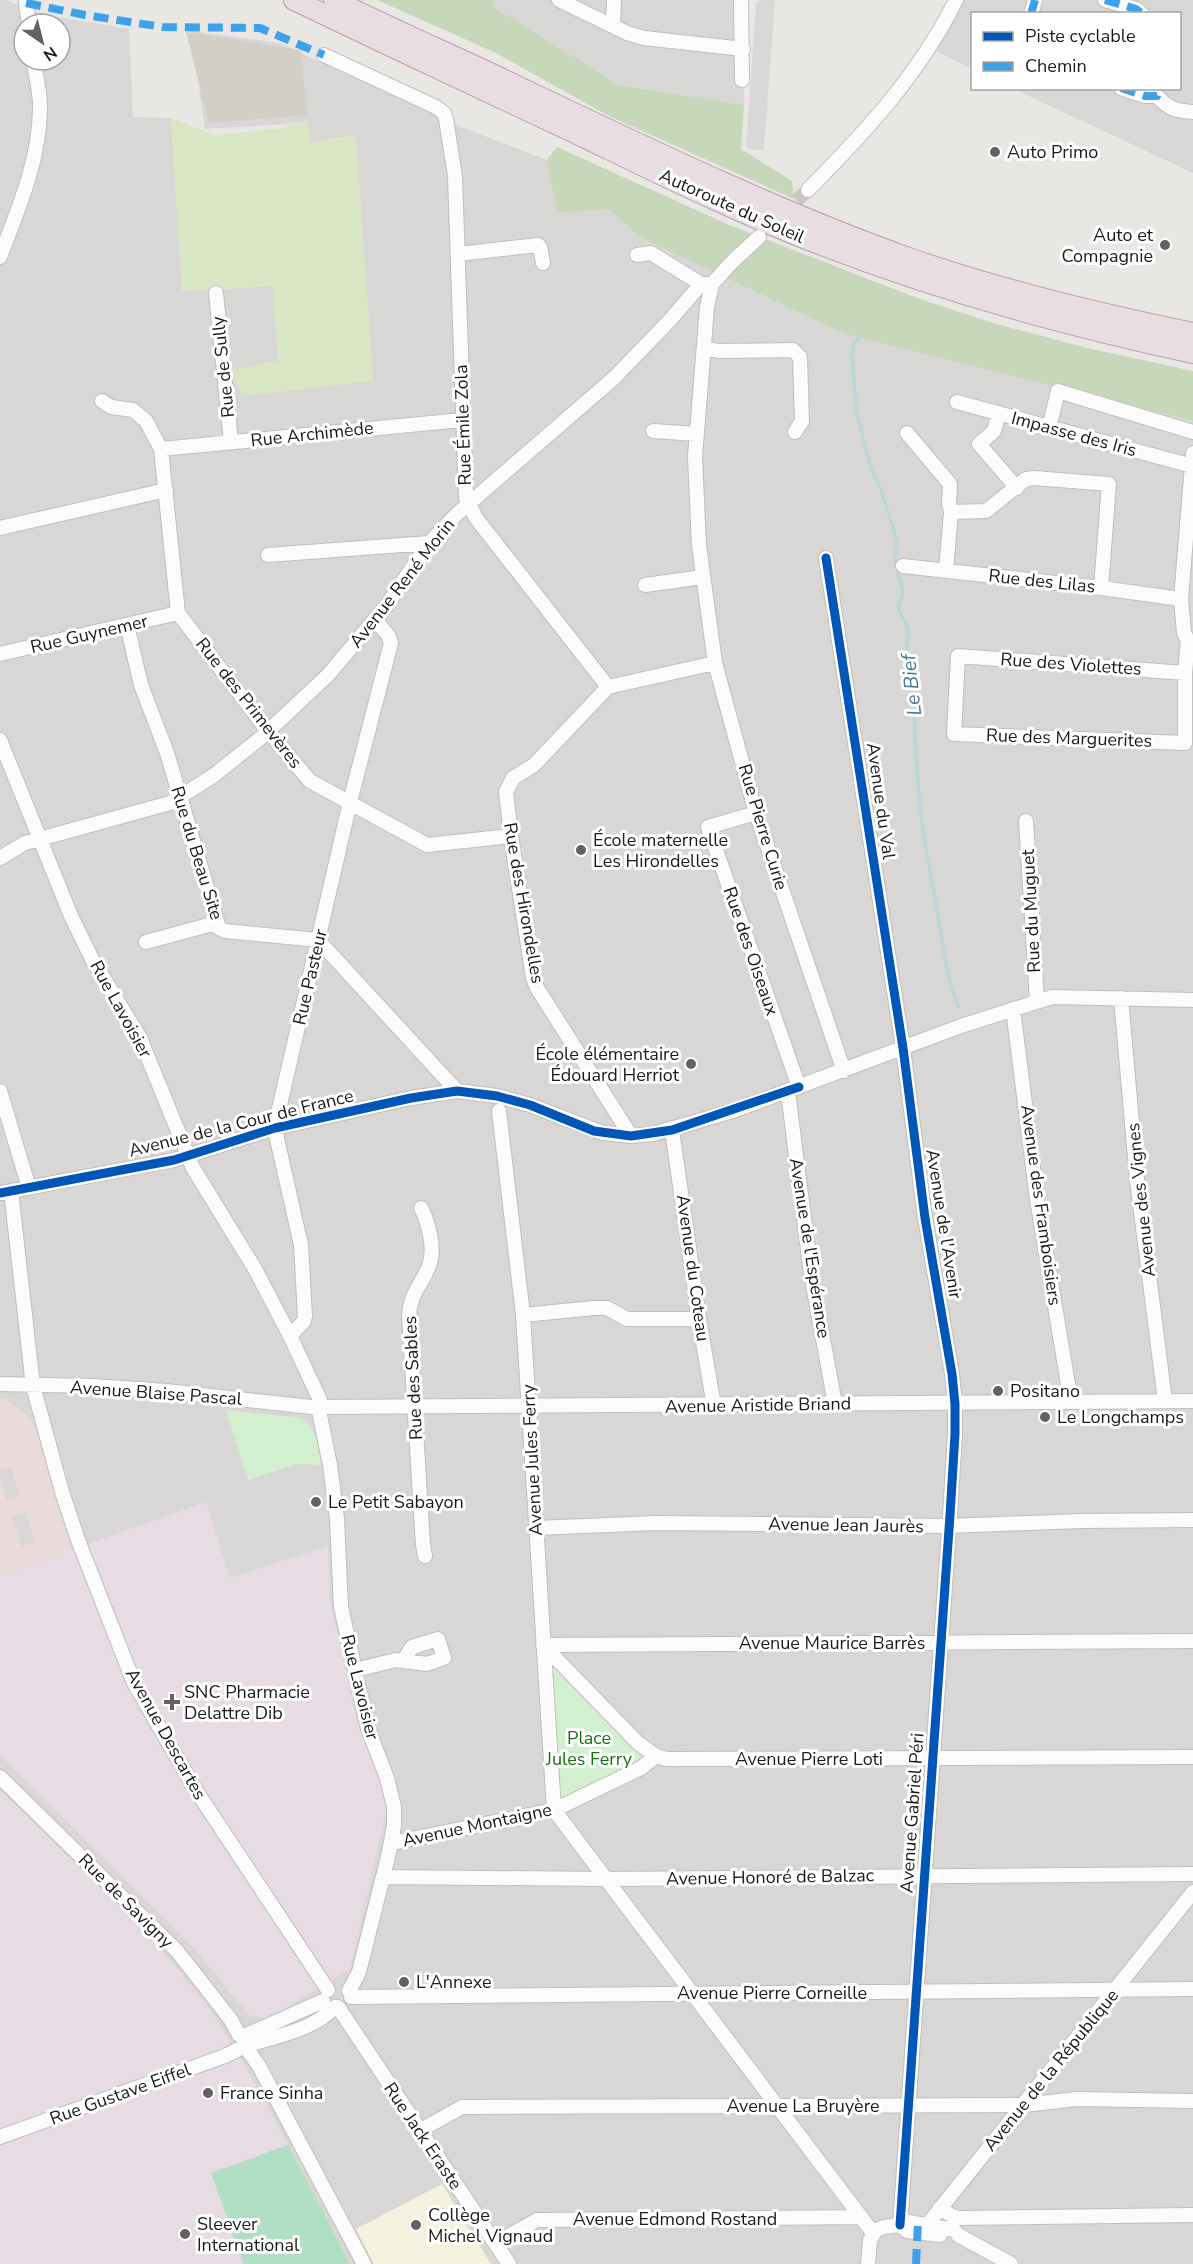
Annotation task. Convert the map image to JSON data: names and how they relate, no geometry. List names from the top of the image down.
{
  "streets": {
    "highway": ["Autoroute du Soleil"],
    "street": [
      "Rue de Sully",
      "Rue Émile Zola",
      "Rue Archimède",
      "Impasse des Iris",
      "Rue des Lilas",
      "Avenue René Morin",
      "Rue Guynemer",
      "Rue des Violettes",
      "Rue des Primevères",
      "Rue des Marguerites",
      "Avenue du Val",
      "Rue Pierre Curie",
      "Rue du Beau Site",
      "Rue des Hirondelles",
      "Rue du Muguet",
      "Rue des Oiseaux",
      "Rue Pasteur",
      "Rue Lavoisier",
      "Avenue de la Cour de France",
      "Avenue des Vignes",
      "Avenue des Framboisiers",
      "Avenue de l'Avenir",
      "Avenue de l'Espérance",
      "Avenue du Coteau",
      "Rue des Sables",
      "Avenue Blaise Pascal",
      "Avenue Aristide Briand",
      "Avenue Jules Ferry",
      "Avenue Jean Jaurès",
      "Avenue Maurice Barrès",
      "Avenue Descartes",
      "Avenue Pierre Loti",
      "Avenue Gabriel Péri",
      "Avenue Montaigne",
      "Avenue Honoré de Balzac",
      "Rue de Savigny",
      "Avenue Pierre Corneille",
      "Avenue de la République",
      "Rue Gustave Eiffel",
      "Avenue La Bruyère",
      "Rue Jack Eraste",
      "Avenue Edmond Rostand"
    ]
  },
  "crossings": [
    ["Rue de Sully", "Rue Archimède"],
    ["Rue Émile Zola", "Rue Archimède"],
    ["Rue Émile Zola", "Avenue René Morin"],
    ["Rue Émile Zola", "Rue des Hirondelles"],
    ["Avenue René Morin", "Rue des Primevères"],
    ["Avenue René Morin", "Rue Pierre Curie"],
    ["Avenue René Morin", "Rue du Beau Site"],
    ["Avenue René Morin", "Rue Pasteur"],
    ["Avenue René Morin", "Rue Lavoisier"],
    ["Rue Guynemer", "Rue des Primevères"],
    ["Rue Guynemer", "Rue du Beau Site"],
    ["Rue des Violettes", "Rue des Marguerites"],
    ["Rue des Primevères", "Rue des Hirondelles"],
    ["Rue des Primevères", "Rue Pasteur"],
    ["Avenue du Val", "Avenue de la Cour de France"],
    ["Avenue du Val", "Avenue de l'Avenir"],
    ["Rue Pierre Curie", "Rue des Oiseaux"],
    ["Rue Pierre Curie", "Avenue de la Cour de France"],
    ["Rue du Beau Site", "Rue Pasteur"],
    ["Rue des Hirondelles", "Avenue de la Cour de France"],
    ["Rue du Muguet", "Avenue de la Cour de France"],
    ["Rue des Oiseaux", "Avenue de la Cour de France"],
    ["Rue des Oiseaux", "Avenue de l'Espérance"],
    ["Rue Pasteur", "Rue Lavoisier"],
    ["Rue Pasteur", "Avenue de la Cour de France"],
    ["Rue Lavoisier", "Avenue de la Cour de France"],
    ["Rue Lavoisier", "Avenue Blaise Pascal"],
    ["Rue Lavoisier", "Avenue Aristide Briand"],
    ["Rue Lavoisier", "Avenue Montaigne"],
    ["Rue Lavoisier", "Avenue Honoré de Balzac"],
    ["Rue Lavoisier", "Avenue Pierre Corneille"],
    ["Avenue de la Cour de France", "Avenue des Vignes"],
    ["Avenue de la Cour de France", "Avenue des Framboisiers"],
    ["Avenue de la Cour de France", "Avenue de l'Avenir"],
    ["Avenue de la Cour de France", "Avenue de l'Espérance"],
    ["Avenue de la Cour de France", "Avenue du Coteau"],
    ["Avenue de la Cour de France", "Avenue Descartes"],
    ["Avenue des Vignes", "Avenue Aristide Briand"],
    ["Avenue des Framboisiers", "Avenue Aristide Briand"],
    ["Avenue de l'Avenir", "Avenue Aristide Briand"],
    ["Avenue de l'Avenir", "Avenue Gabriel Péri"],
    ["Avenue de l'Espérance", "Avenue Aristide Briand"],
    ["Avenue du Coteau", "Avenue Aristide Briand"],
    ["Rue des Sables", "Avenue Aristide Briand"],
    ["Avenue Blaise Pascal", "Avenue Aristide Briand"],
    ["Avenue Blaise Pascal", "Avenue Descartes"],
    ["Avenue Aristide Briand", "Avenue Jules Ferry"],
    ["Avenue Aristide Briand", "Avenue Gabriel Péri"],
    ["Avenue Jules Ferry", "Avenue Jean Jaurès"],
    ["Avenue Jules Ferry", "Avenue Maurice Barrès"],
    ["Avenue Jules Ferry", "Avenue Montaigne"],
    ["Avenue Jean Jaurès", "Avenue Gabriel Péri"],
    ["Avenue Maurice Barrès", "Avenue Gabriel Péri"],
    ["Avenue Descartes", "Avenue Pierre Corneille"],
    ["Avenue Descartes", "Rue Jack Eraste"],
    ["Avenue Pierre Loti", "Avenue Gabriel Péri"],
    ["Avenue Pierre Loti", "Avenue Montaigne"],
    ["Avenue Gabriel Péri", "Avenue Honoré de Balzac"],
    ["Avenue Gabriel Péri", "Avenue Pierre Corneille"],
    ["Avenue Gabriel Péri", "Avenue La Bruyère"],
    ["Rue de Savigny", "Rue Gustave Eiffel"],
    ["Avenue Pierre Corneille", "Avenue de la République"],
    ["Avenue Pierre Corneille", "Rue Jack Eraste"],
    ["Avenue de la République", "Avenue La Bruyère"],
    ["Avenue La Bruyère", "Rue Jack Eraste"],
    ["Rue Jack Eraste", "Avenue Edmond Rostand"]
  ],
  "water": ["Le Bief"],
  "parks": ["Place Jules Ferry"],
  "places": {
    "other": [
      "Auto Primo",
      "Auto et Compagnie",
      "École maternelle Les Hirondelles",
      "École élémentaire Édouard Herriot",
      "Positano",
      "Le Longchamps",
      "Le Petit Sabayon",
      "L'Annexe",
      "France Sinha",
      "Collège Michel Vignaud",
      "Sleever International"
    ],
    "health": ["SNC Pharmacie Delattre Dib"]
  },
  "legend": ["Piste cyclable", "Chemin"],
  "north": "bottom right"
}
